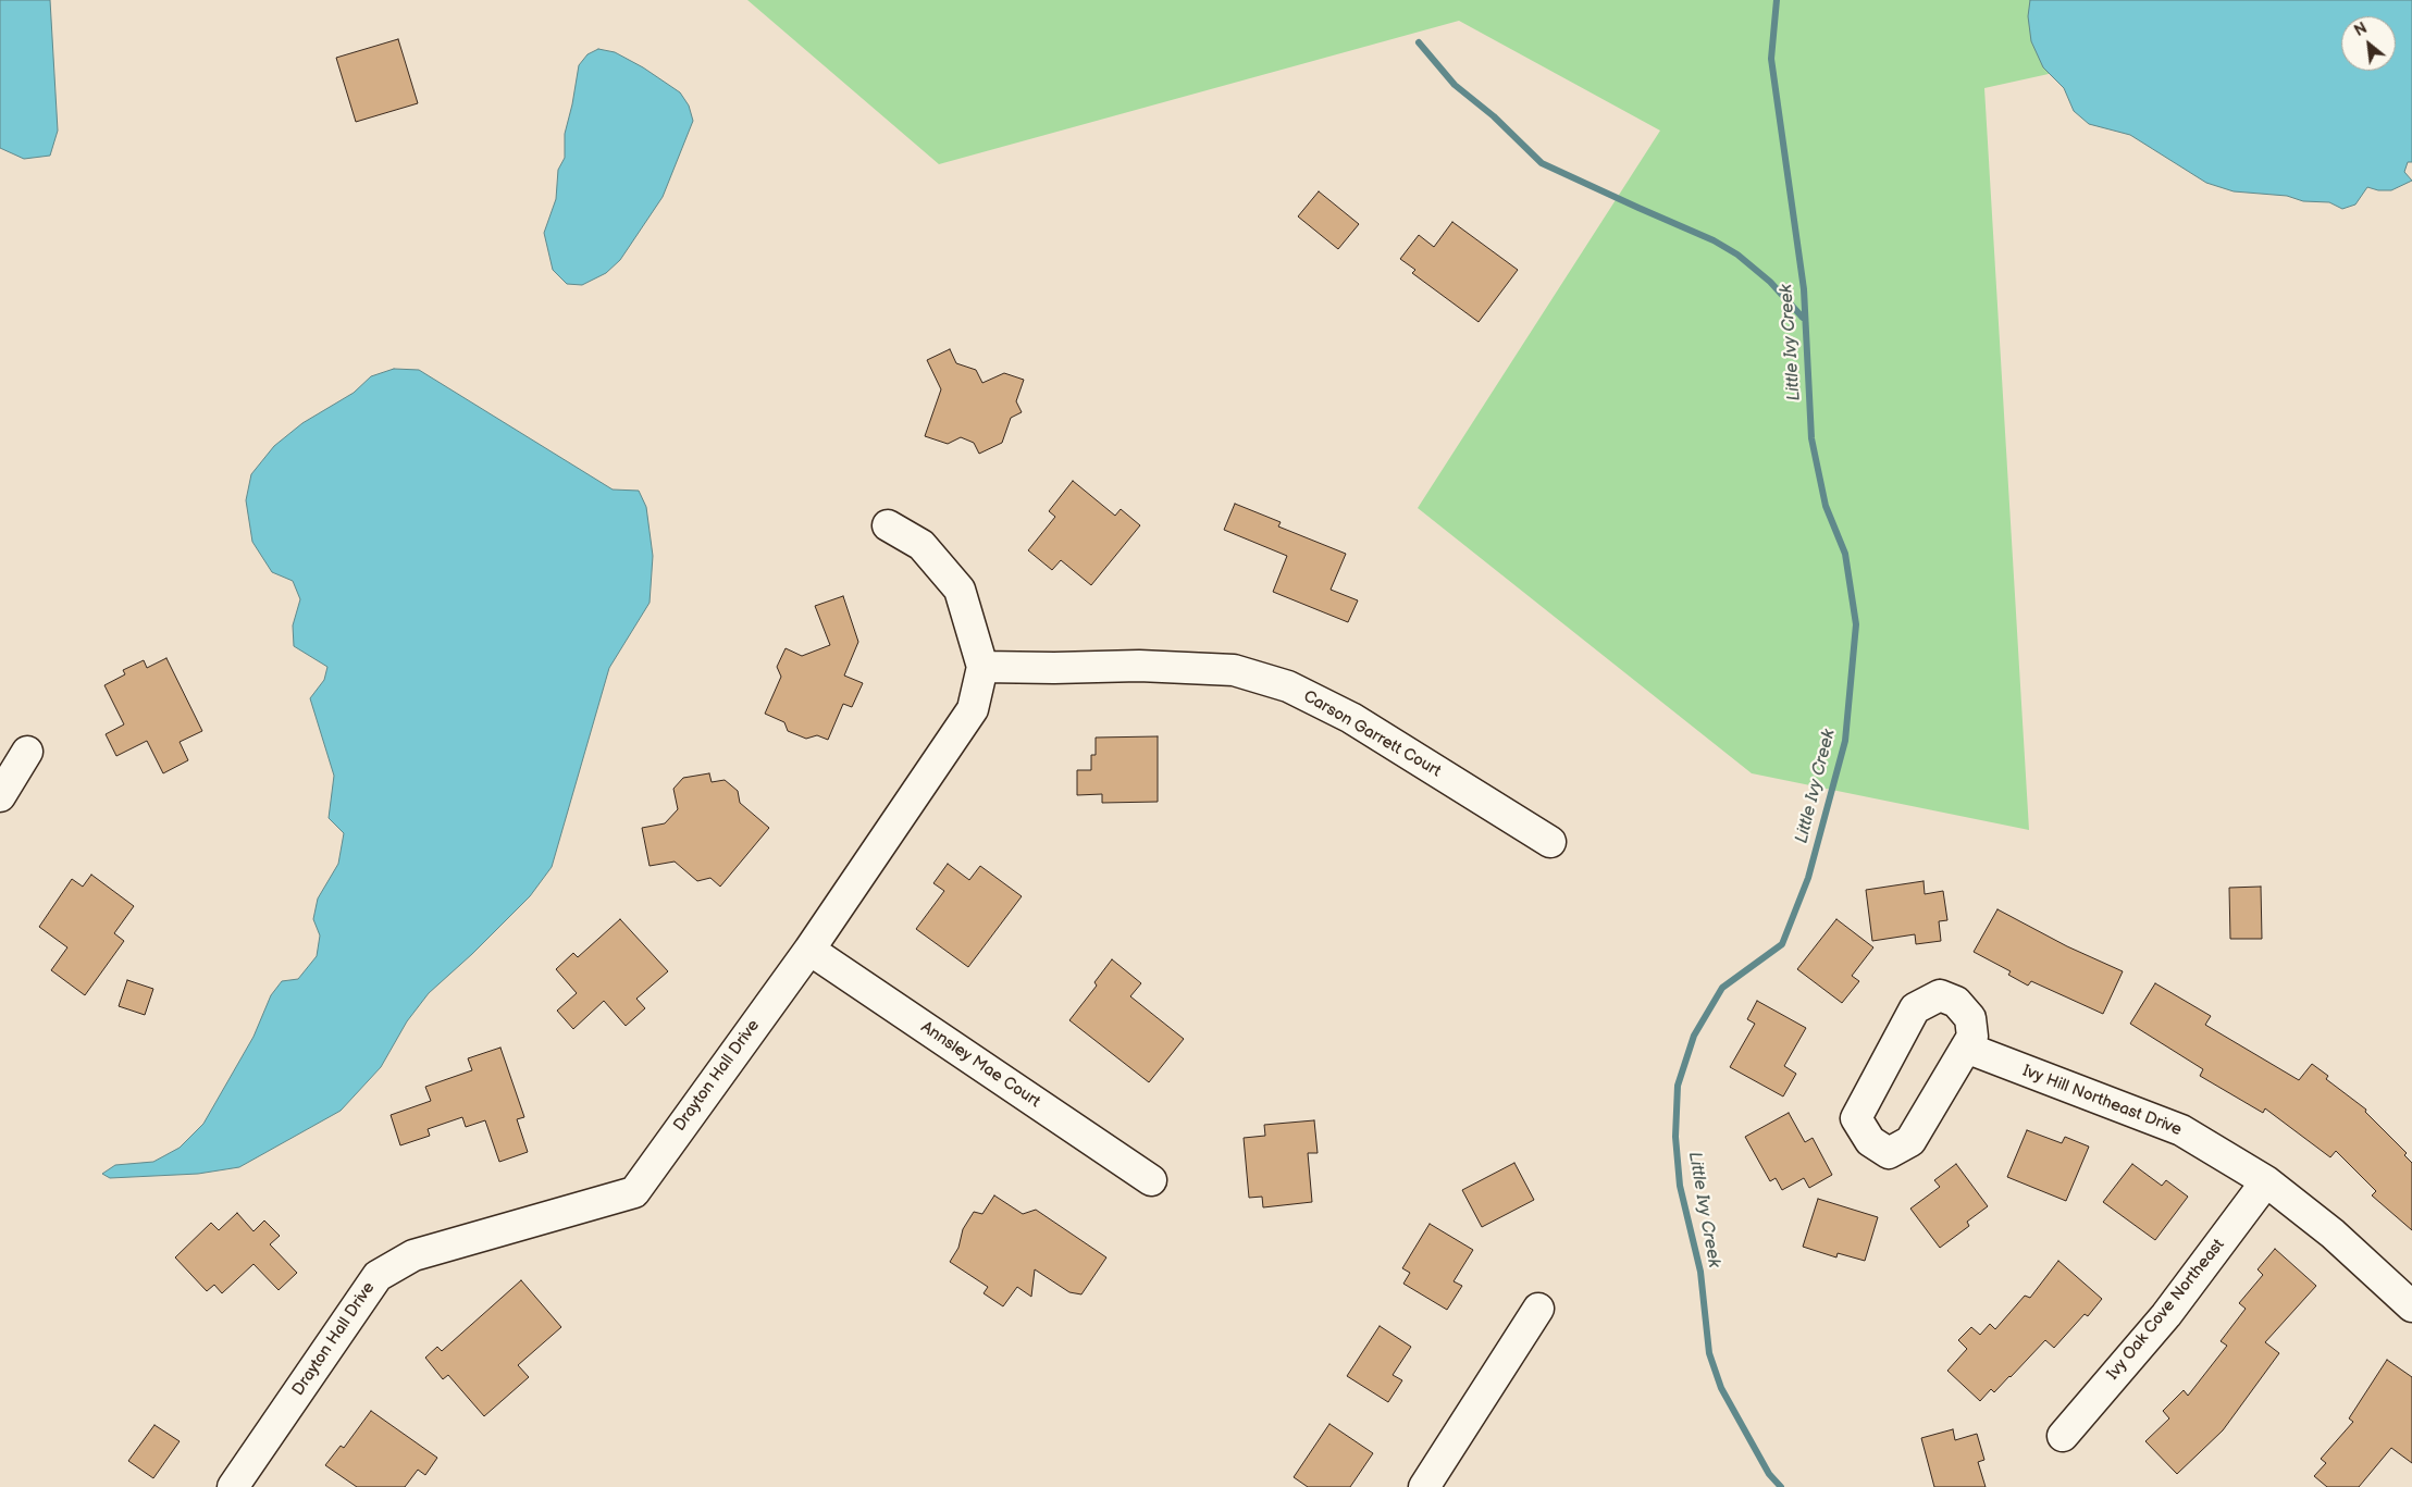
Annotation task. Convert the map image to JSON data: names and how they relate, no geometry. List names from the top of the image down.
{
  "streets": {
    "street": [
      "Carson Garrett Court",
      "Annsley Mae Court",
      "Drayton Hall Drive",
      "Ivy Hill Northeast Drive",
      "Ivy Oak Cove Northeast"
    ]
  },
  "crossings": [
    ["Carson Garrett Court", "Drayton Hall Drive"],
    ["Annsley Mae Court", "Drayton Hall Drive"],
    ["Ivy Hill Northeast Drive", "Ivy Oak Cove Northeast"]
  ],
  "water": ["Little Ivy Creek"],
  "north": "top left"
}
